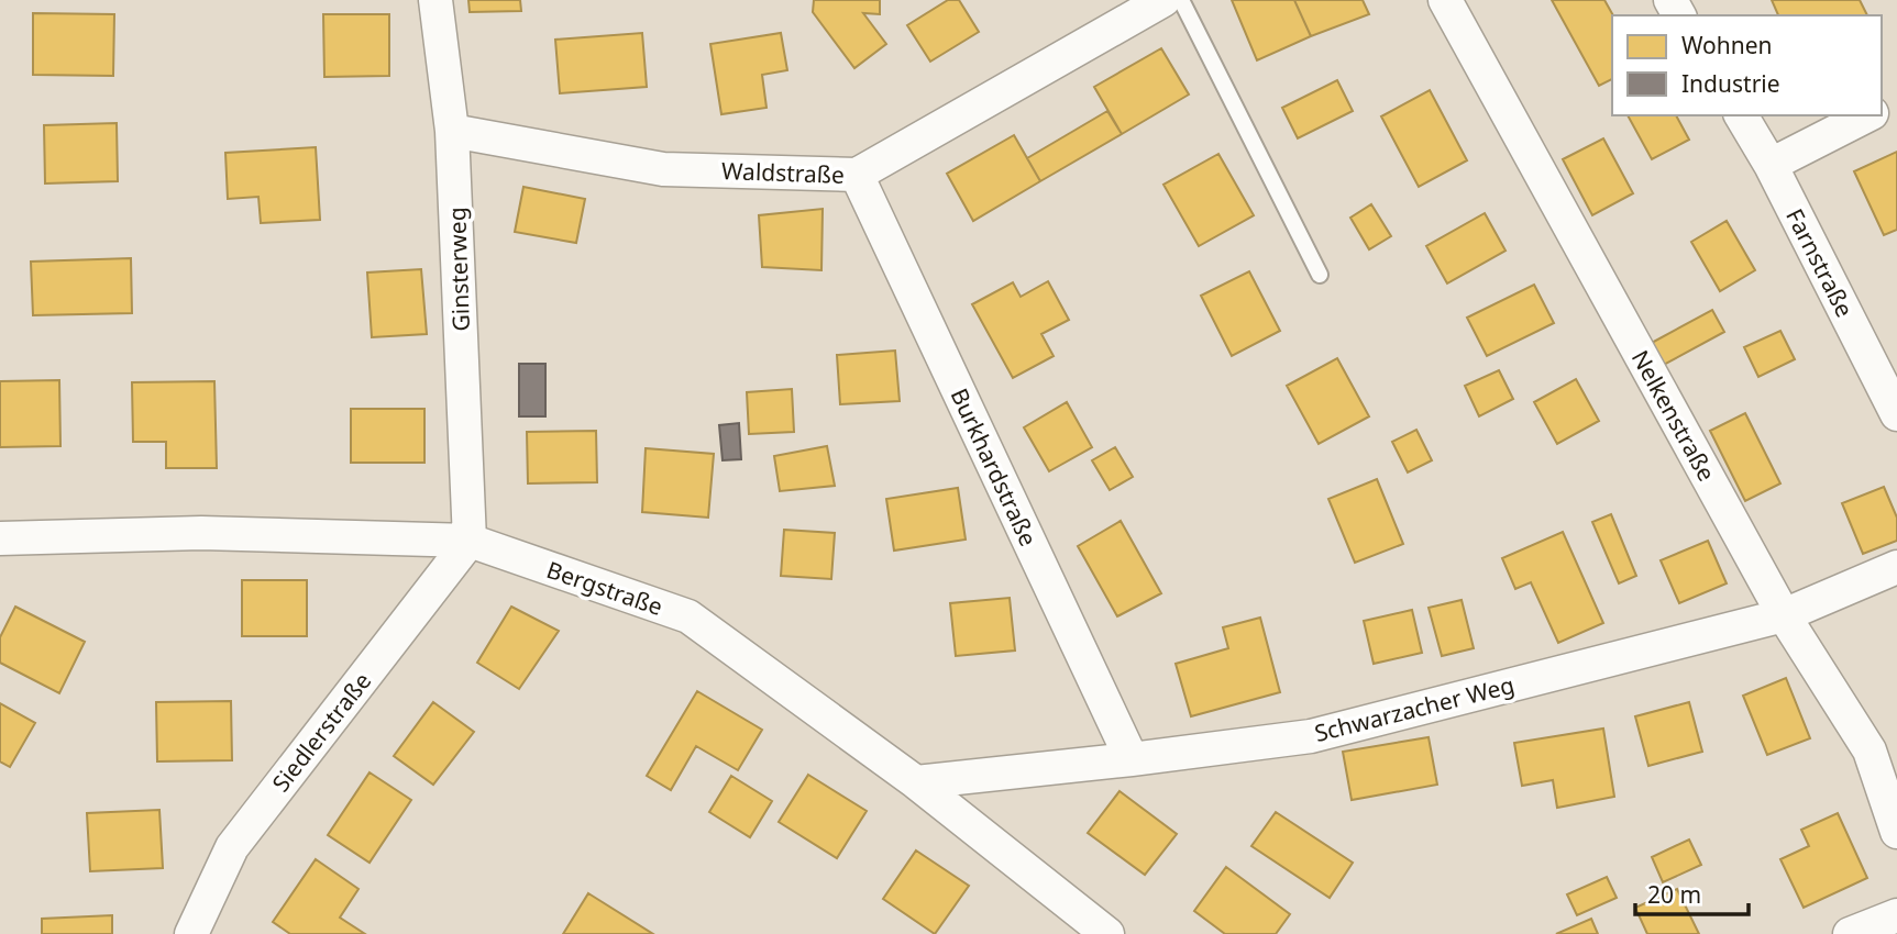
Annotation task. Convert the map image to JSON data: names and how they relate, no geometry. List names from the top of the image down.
{
  "streets": {
    "street": [
      "Waldstraße",
      "Farnstraße",
      "Ginsterweg",
      "Nelkenstraße",
      "Burkhardstraße",
      "Bergstraße",
      "Schwarzacher Weg",
      "Siedlerstraße"
    ]
  },
  "crossings": [
    ["Waldstraße", "Ginsterweg"],
    ["Waldstraße", "Burkhardstraße"],
    ["Ginsterweg", "Bergstraße"],
    ["Ginsterweg", "Siedlerstraße"],
    ["Nelkenstraße", "Schwarzacher Weg"],
    ["Burkhardstraße", "Schwarzacher Weg"],
    ["Bergstraße", "Schwarzacher Weg"],
    ["Bergstraße", "Siedlerstraße"]
  ],
  "legend": ["Wohnen", "Industrie"],
  "scale_bar": "20 m"
}
